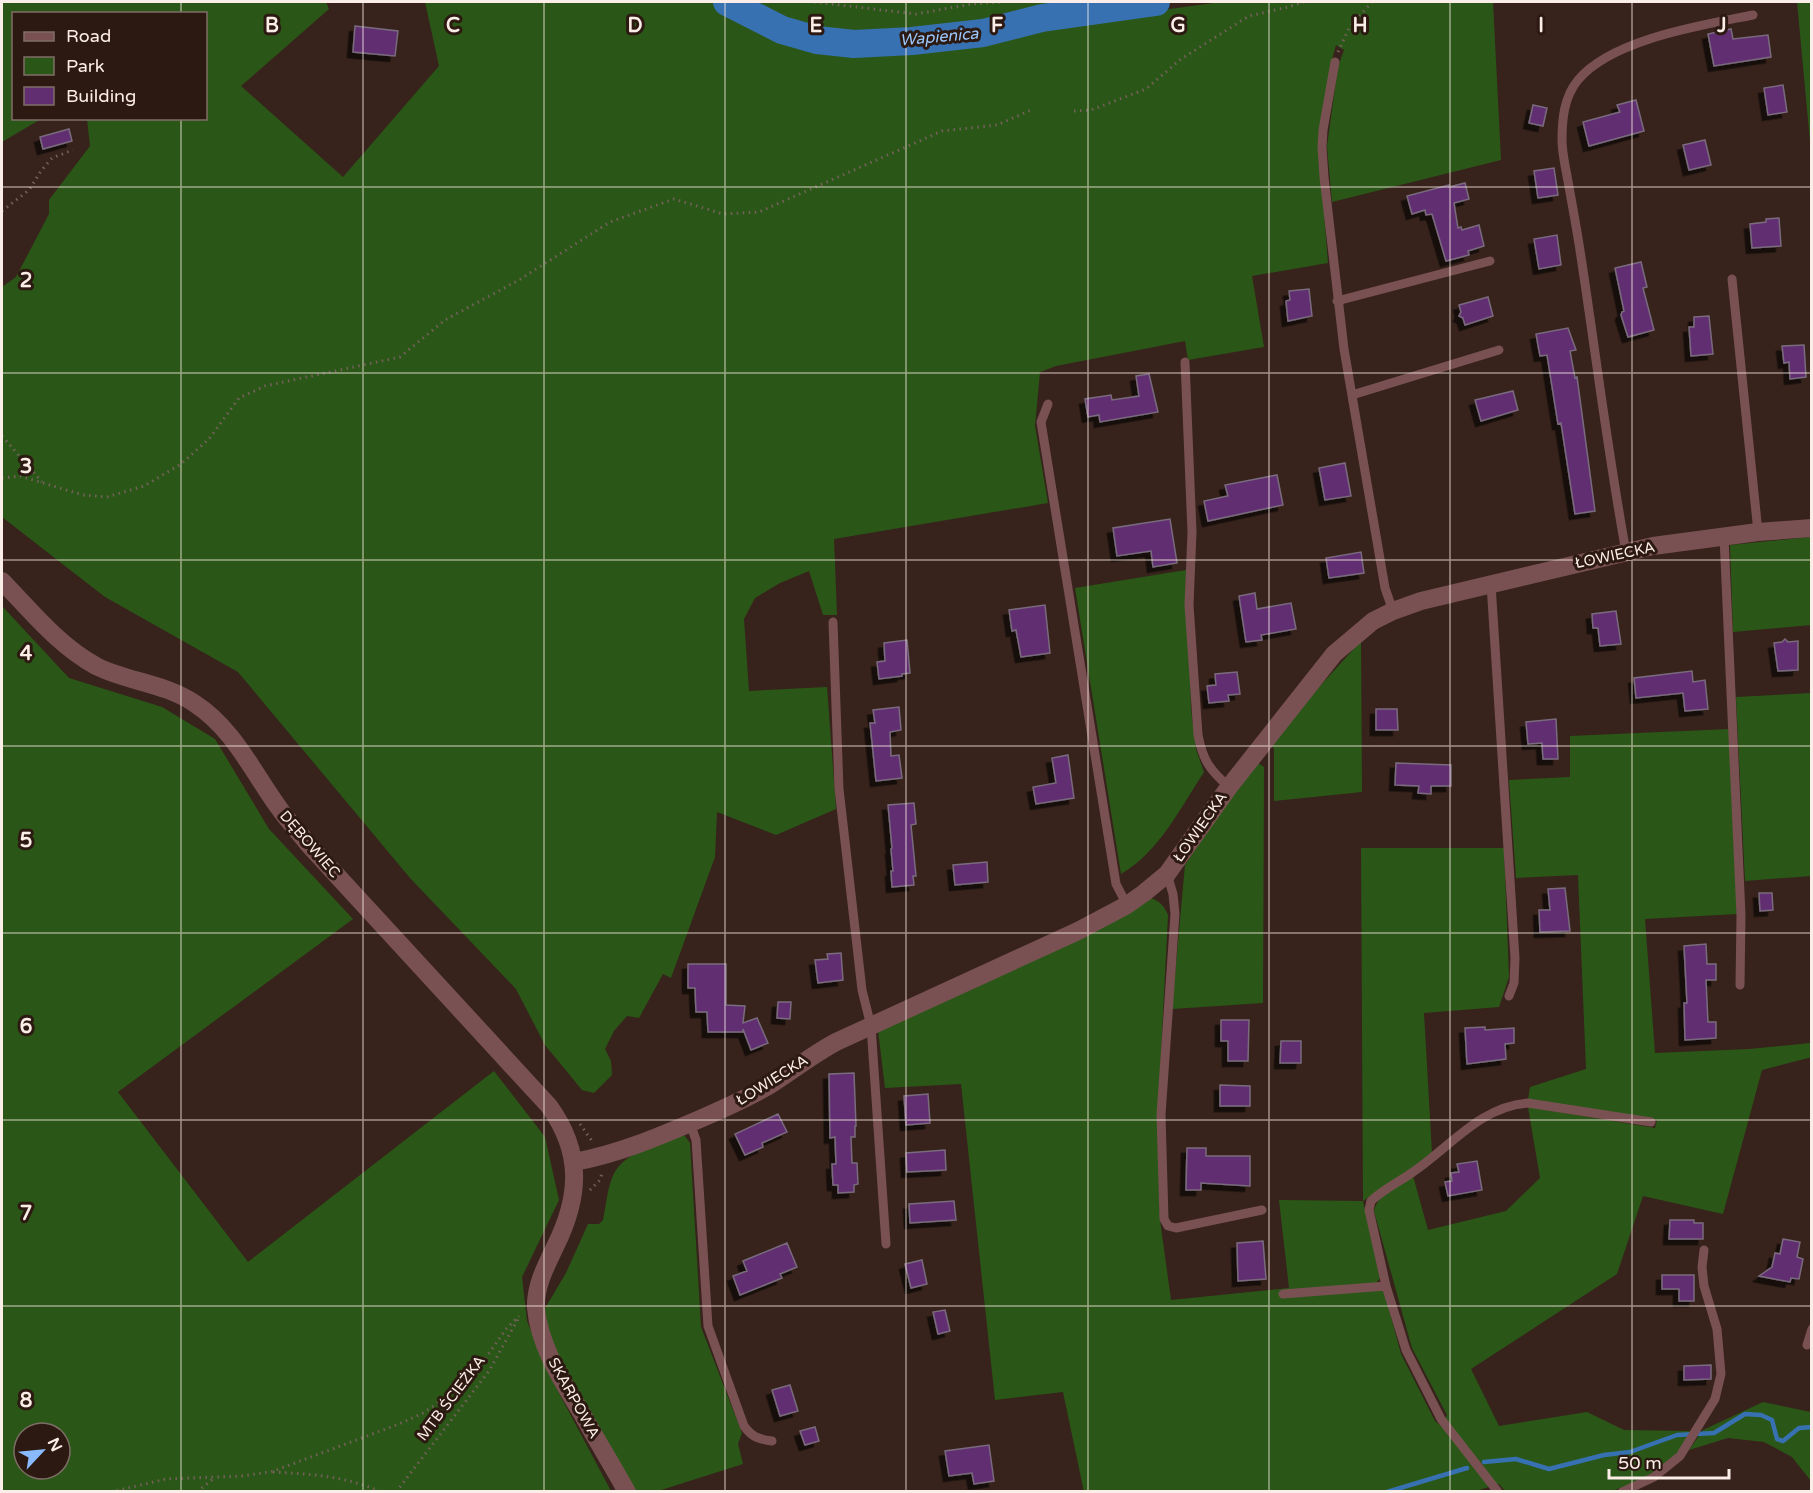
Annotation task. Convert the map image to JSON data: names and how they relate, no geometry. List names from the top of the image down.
{
  "streets": {
    "street": ["ŁOWIECKA", "DĘBOWIEC", "SKARPOWA"],
    "path": ["MTB ŚCIEŻKA"]
  },
  "crossings": [
    ["ŁOWIECKA", "DĘBOWIEC"],
    ["ŁOWIECKA", "SKARPOWA"],
    ["DĘBOWIEC", "SKARPOWA"]
  ],
  "water": ["Wapienica"],
  "legend": ["Road", "Park", "Building"],
  "scale_bar": "50 m",
  "north": "top right",
  "grid": {
    "columns": [
      "B",
      "C",
      "D",
      "E",
      "F",
      "G",
      "H",
      "I",
      "J"
    ],
    "rows": [
      "2",
      "3",
      "4",
      "5",
      "6",
      "7",
      "8"
    ]
  }
}
